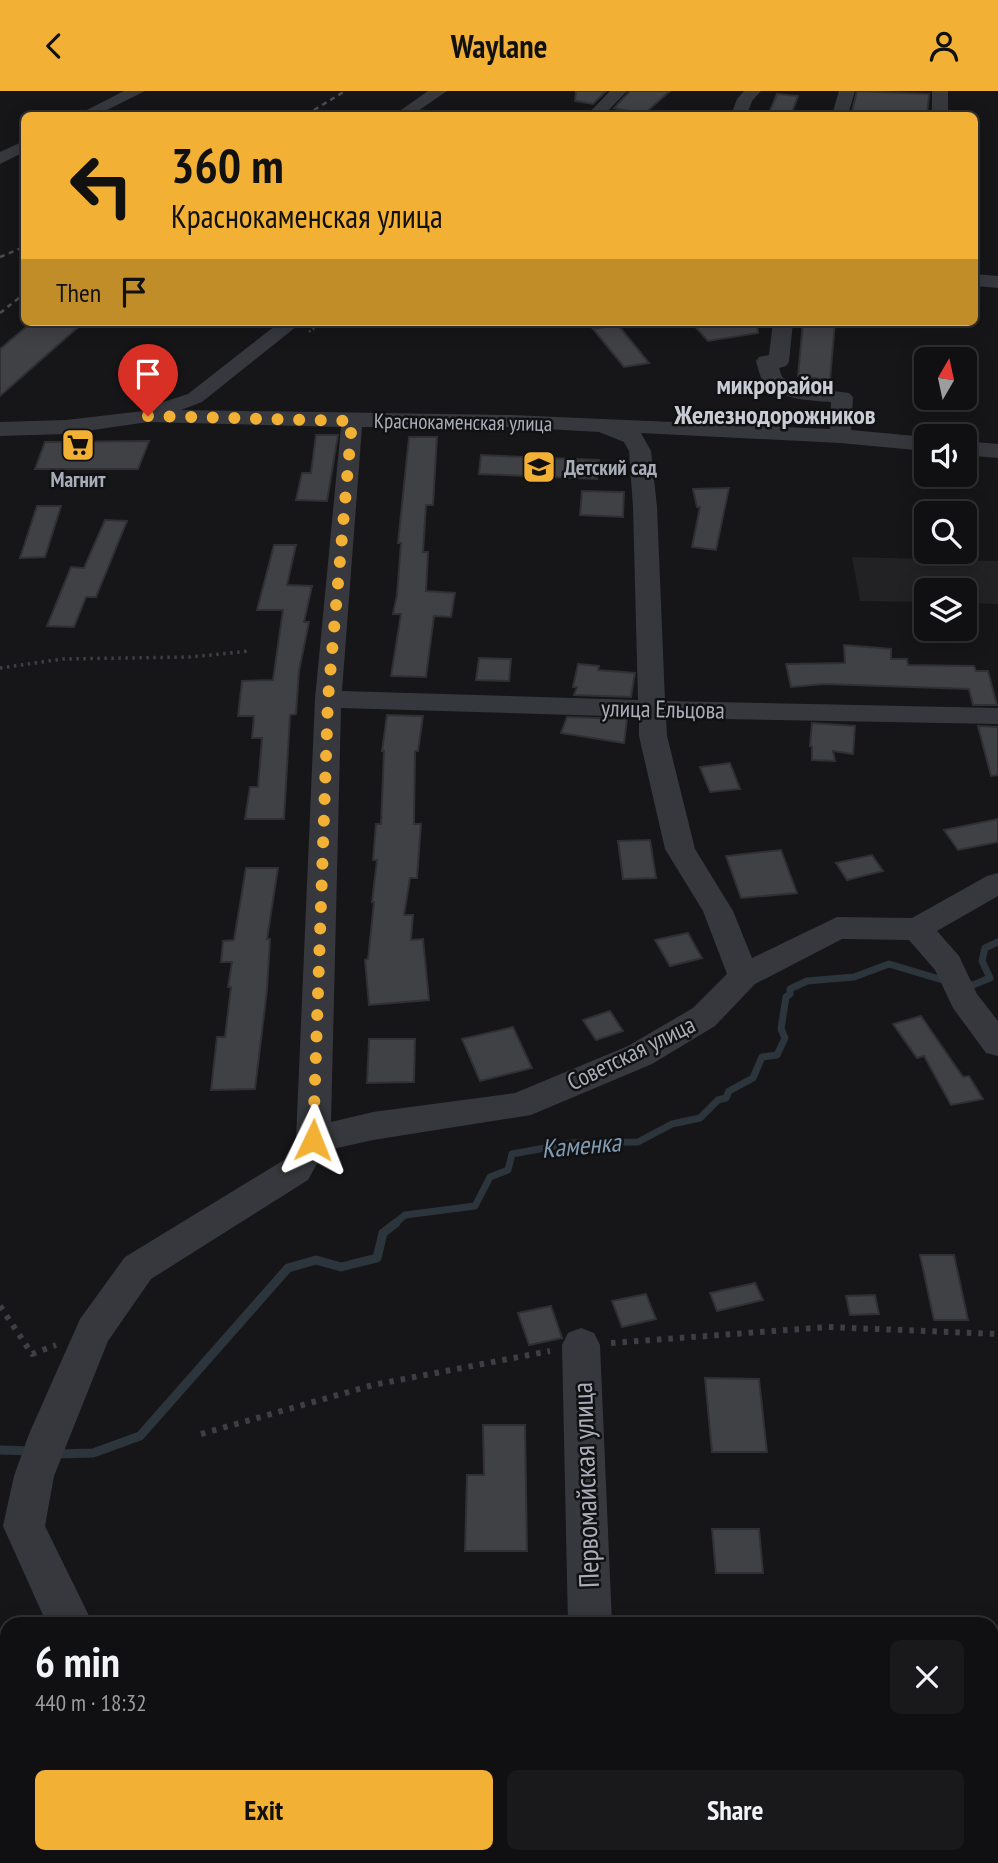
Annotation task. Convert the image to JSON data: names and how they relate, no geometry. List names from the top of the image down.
{
  "streets": {
    "street": [
      "Краснокаменская улица",
      "улица Ельцова",
      "Советская улица",
      "Первомайская улица"
    ]
  },
  "districts": ["микрорайон Железнодорожников"],
  "water": ["Каменка"],
  "places": {
    "supermarket": ["Магнит"],
    "school or university": ["Детский сад"]
  },
  "north": "top",
  "page": {
    "header": "Waylane",
    "turn": ["360 m", "Краснокаменская улица"],
    "then": "Then",
    "heading": ["6 min", "440 m · 18:32"],
    "buttons": ["Exit", "Share"]
  }
}
